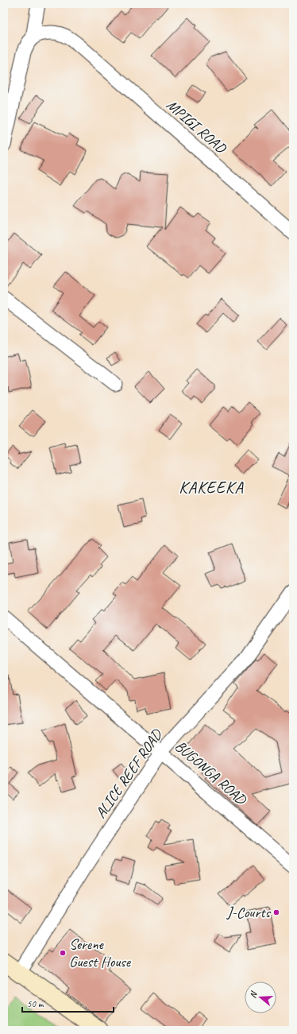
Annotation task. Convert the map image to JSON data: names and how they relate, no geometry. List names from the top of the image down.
{
  "streets": {
    "street": ["MPIGI ROAD", "BUGONGA ROAD", "ALICE REEF ROAD"]
  },
  "crossings": [
    ["BUGONGA ROAD", "ALICE REEF ROAD"]
  ],
  "districts": ["KAKEEKA"],
  "places": ["J-Courts", "Serene Guest House"],
  "scale_bar": "50 m",
  "north": "left"
}
